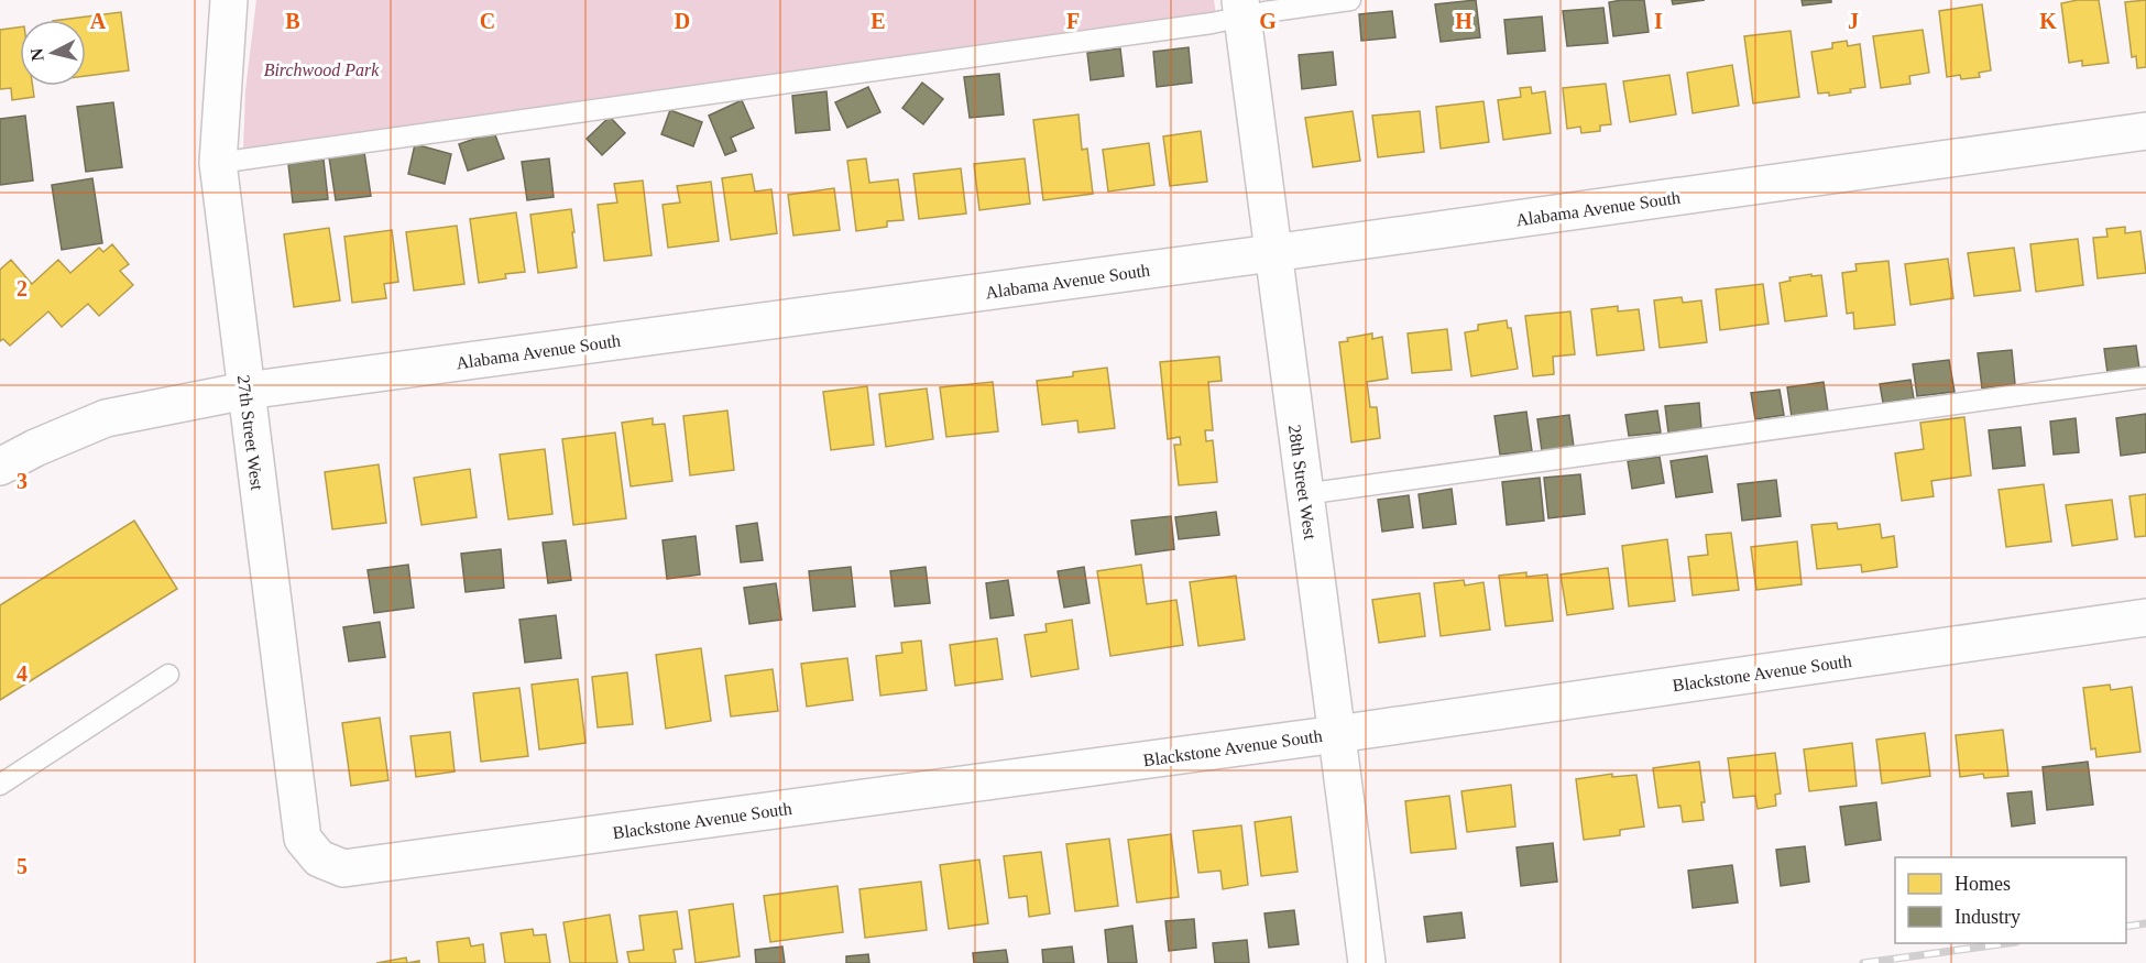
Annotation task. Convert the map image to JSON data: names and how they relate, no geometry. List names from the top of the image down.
{
  "streets": {
    "street": [
      "Alabama Avenue South",
      "27th Street West",
      "28th Street West",
      "Blackstone Avenue South"
    ]
  },
  "crossings": [
    ["Alabama Avenue South", "27th Street West"],
    ["Alabama Avenue South", "28th Street West"],
    ["27th Street West", "Blackstone Avenue South"],
    ["28th Street West", "Blackstone Avenue South"]
  ],
  "parks": ["Birchwood Park"],
  "legend": ["Homes", "Industry"],
  "north": "left",
  "grid": {
    "columns": [
      "A",
      "B",
      "C",
      "D",
      "E",
      "F",
      "G",
      "H",
      "I",
      "J",
      "K"
    ],
    "rows": [
      "2",
      "3",
      "4",
      "5"
    ]
  }
}
